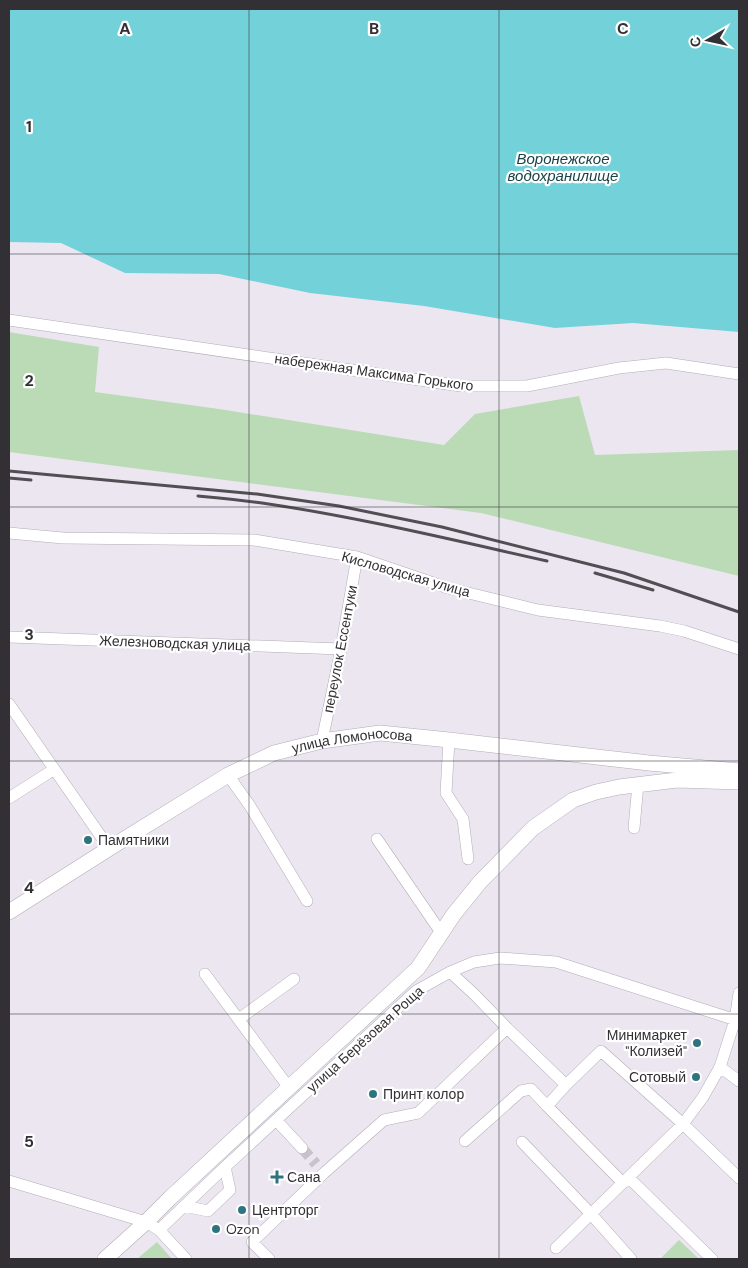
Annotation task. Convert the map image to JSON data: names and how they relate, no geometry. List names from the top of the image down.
{
  "streets": {
    "main road": ["улица Ломоносова"],
    "street": [
      "набережная Максима Горького",
      "Кисловодская улица",
      "Железноводская улица",
      "переулок Ессентуки",
      "улица Берёзовая Роща"
    ]
  },
  "crossings": [
    ["Кисловодская улица", "переулок Ессентуки"],
    ["Железноводская улица", "переулок Ессентуки"],
    ["переулок Ессентуки", "улица Ломоносова"]
  ],
  "water": ["Воронежское водохранилище"],
  "places": {
    "other": [
      "Памятники",
      "Минимаркет \"Колизей\"",
      "Сотовый",
      "Принт колор",
      "Центрторг",
      "Ozon"
    ],
    "health": ["Сана"]
  },
  "north": "left",
  "grid": {
    "columns": ["A", "B", "C"],
    "rows": [
      "1",
      "2",
      "3",
      "4",
      "5"
    ]
  }
}
